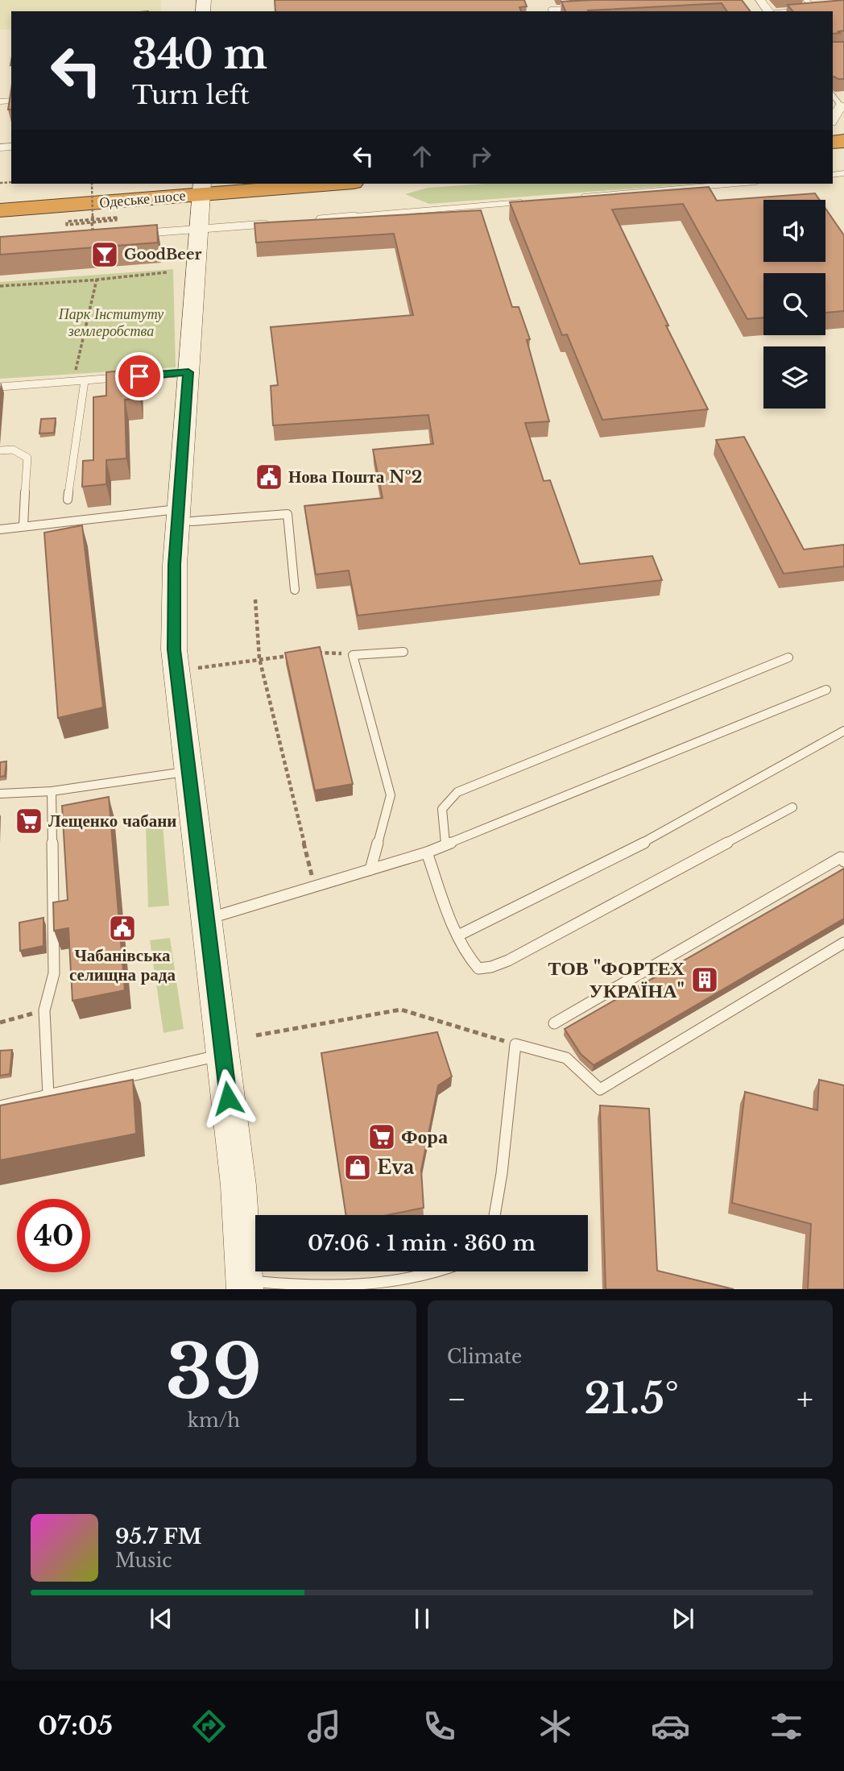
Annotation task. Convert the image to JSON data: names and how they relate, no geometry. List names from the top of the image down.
{
  "streets": {
    "highway": ["Одеське шосе"]
  },
  "parks": ["Парк Інституту землеробства"],
  "places": {
    "bar": ["GoodBeer"],
    "public building": ["Нова Пошта №2", "Чабанівська селищна рада"],
    "supermarket": ["Лещенко чабани", "Фора"],
    "building": ["ТОВ \"ФОРТЕХ УКРАЇНА\""],
    "shop": ["Eva"]
  },
  "page": {
    "turn": ["340 m", "Turn left"],
    "limit": "40",
    "trip": "07:06 · 1 min · 360 m",
    "tile": [
      ["39", "km/h"],
      "Climate"
    ],
    "heat": ["−", "21.5°", "+"],
    "song": ["95.7 FM", "Music"],
    "tabs": "07:05"
  }
}
